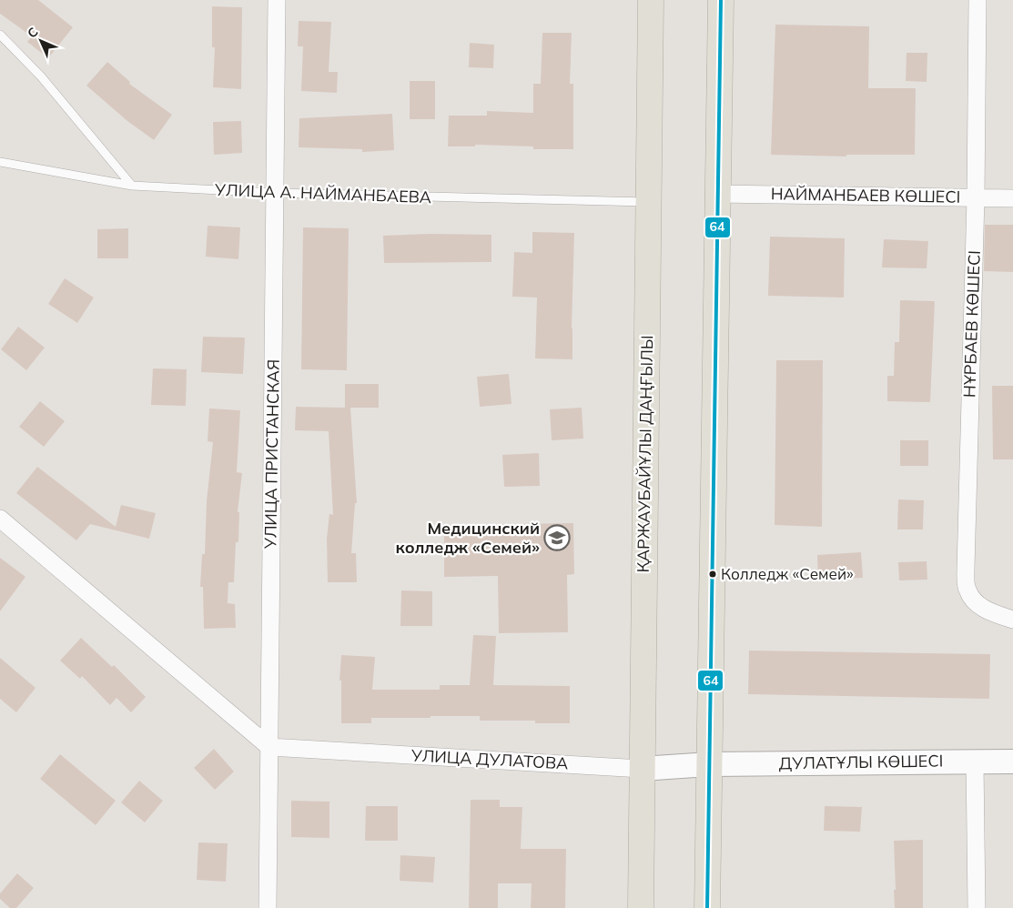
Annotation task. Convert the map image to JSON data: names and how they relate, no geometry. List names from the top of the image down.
{
  "streets": {
    "highway": ["ҚАРЖАУБАЙҰЛЫ ДАҢҒЫЛЫ"],
    "street": [
      "НАЙМАНБАЕВ КӨШЕСІ",
      "НҰРБАЕВ КӨШЕСІ",
      "УЛИЦА ПРИСТАНСКАЯ",
      "УЛИЦА ДУЛАТОВА",
      "ДУЛАТҰЛЫ КӨШЕСІ"
    ],
    "lane": ["УЛИЦА А. НАЙМАНБАЕВА"]
  },
  "crossings": [
    ["УЛИЦА А. НАЙМАНБАЕВА", "УЛИЦА ПРИСТАНСКАЯ"],
    ["УЛИЦА А. НАЙМАНБАЕВА", "ҚАРЖАУБАЙҰЛЫ ДАҢҒЫЛЫ"],
    ["НАЙМАНБАЕВ КӨШЕСІ", "НҰРБАЕВ КӨШЕСІ"],
    ["УЛИЦА ПРИСТАНСКАЯ", "УЛИЦА ДУЛАТОВА"],
    ["ҚАРЖАУБАЙҰЛЫ ДАҢҒЫЛЫ", "УЛИЦА ДУЛАТОВА"],
    ["УЛИЦА ДУЛАТОВА", "ДУЛАТҰЛЫ КӨШЕСІ"]
  ],
  "places": {
    "school or university": ["Медицинский колледж «Семей»"],
    "other": ["Колледж «Семей»"]
  },
  "lines": ["transit line 64"],
  "north": "top left"
}
